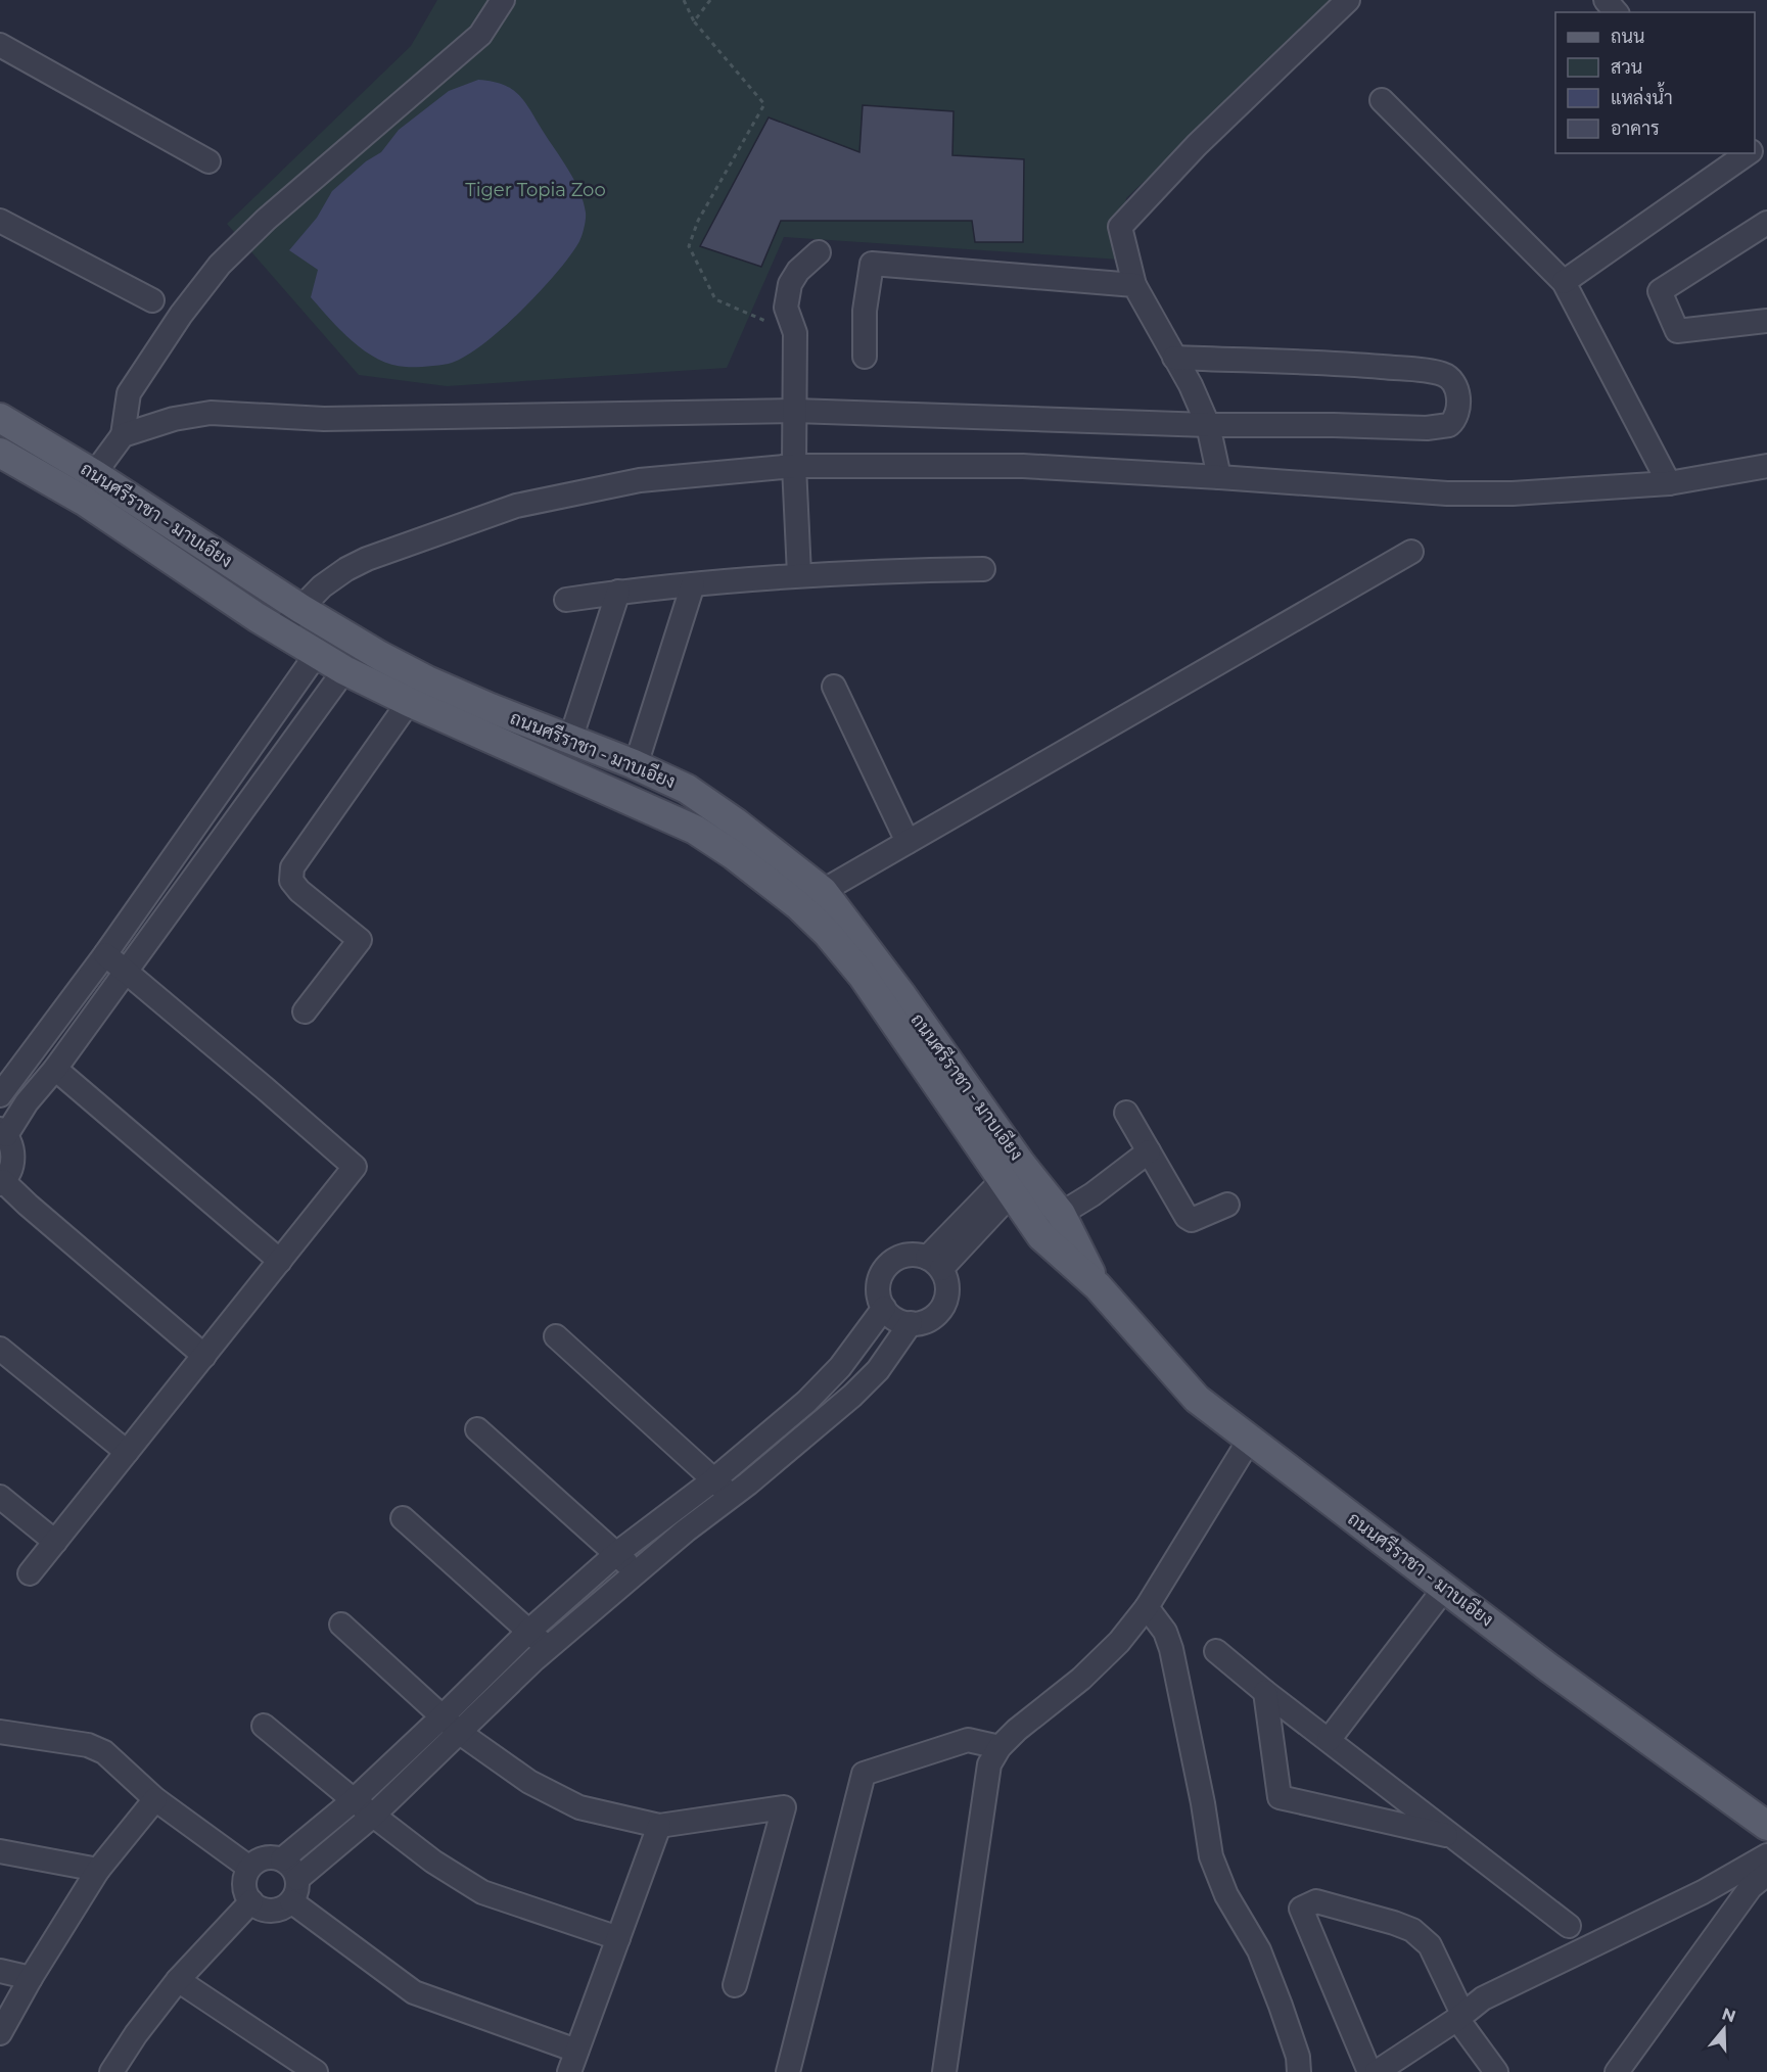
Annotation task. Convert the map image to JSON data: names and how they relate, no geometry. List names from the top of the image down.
{
  "streets": {
    "main road": ["ถนนศรีราชา - มาบเอียง"]
  },
  "parks": ["Tiger Topia Zoo"],
  "legend": [
    "ถนน",
    "สวน",
    "แหล่งน้ำ",
    "อาคาร"
  ],
  "north": "top"
}
